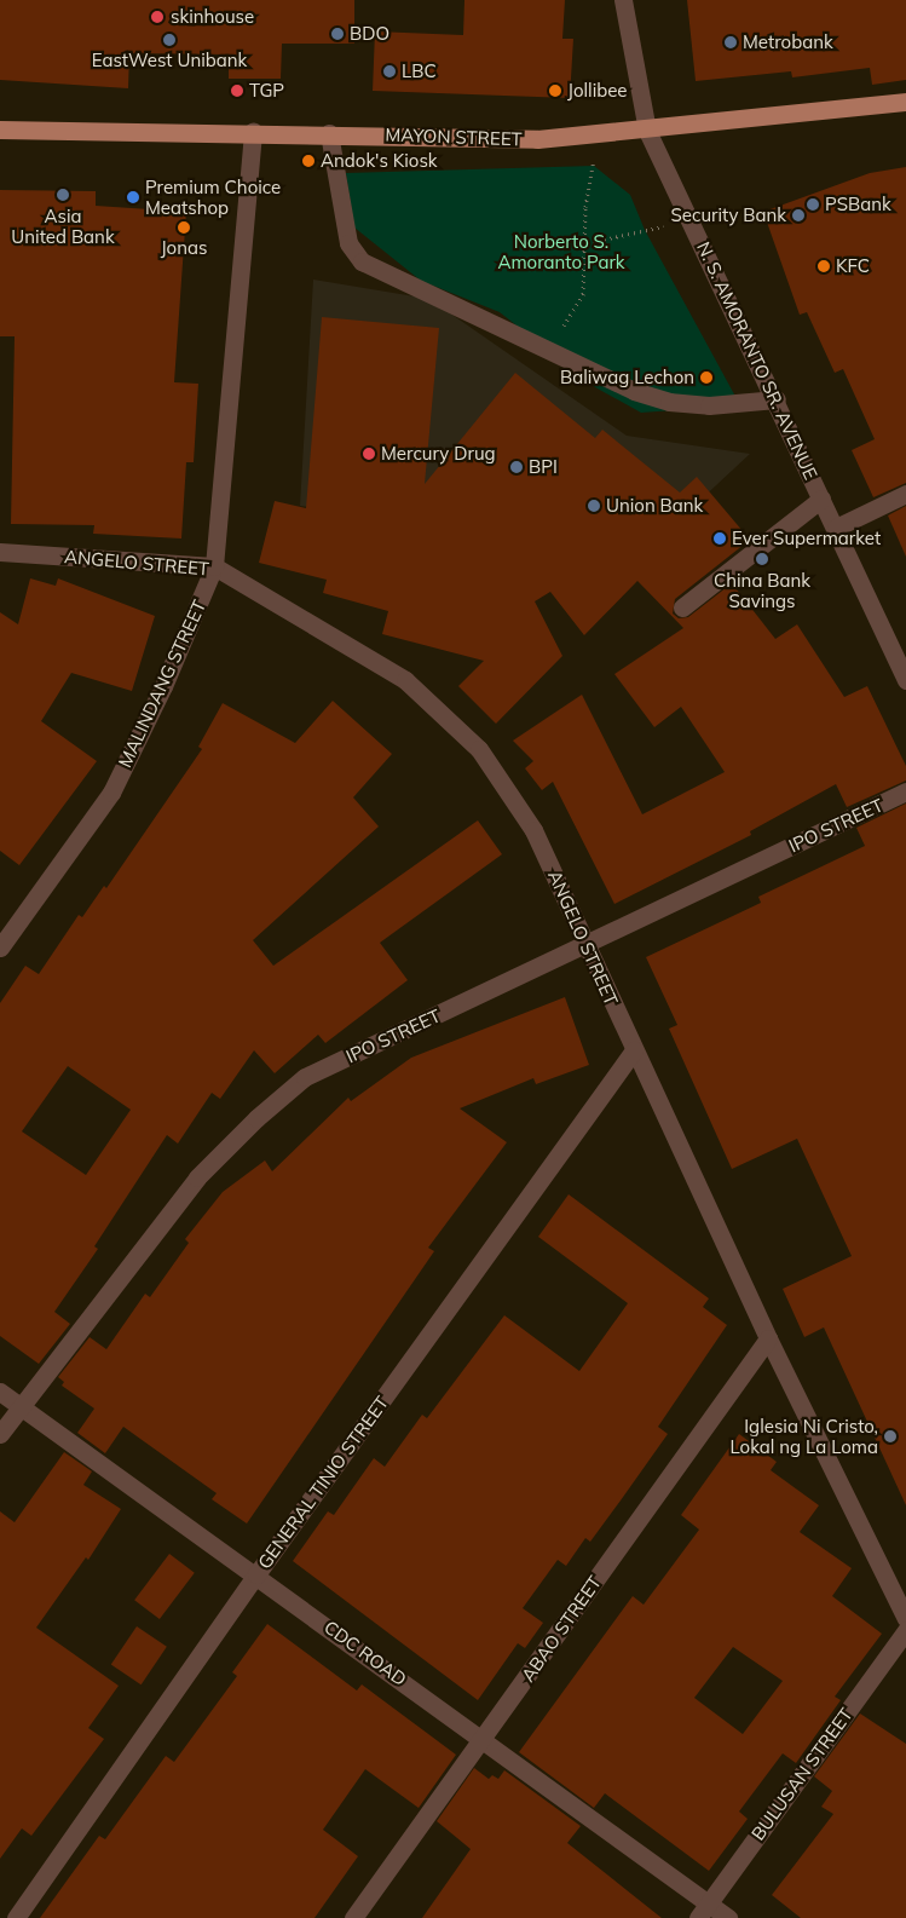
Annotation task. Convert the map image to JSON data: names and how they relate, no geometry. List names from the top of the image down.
{
  "streets": {
    "main road": ["MAYON STREET"],
    "street": [
      "N. S. AMORANTO SR. AVENUE",
      "ANGELO STREET",
      "MALINDANG STREET",
      "IPO STREET",
      "GENERAL TINIO STREET",
      "ABAO STREET",
      "CDC ROAD",
      "BULUSAN STREET"
    ]
  },
  "crossings": [
    ["MAYON STREET", "N. S. AMORANTO SR. AVENUE"],
    ["MAYON STREET", "MALINDANG STREET"],
    ["ANGELO STREET", "MALINDANG STREET"],
    ["ANGELO STREET", "IPO STREET"],
    ["ANGELO STREET", "GENERAL TINIO STREET"],
    ["ANGELO STREET", "ABAO STREET"],
    ["IPO STREET", "CDC ROAD"],
    ["GENERAL TINIO STREET", "CDC ROAD"],
    ["ABAO STREET", "CDC ROAD"],
    ["CDC ROAD", "BULUSAN STREET"]
  ],
  "parks": ["Norberto S. Amoranto Park"],
  "places": [
    "skinhouse",
    "BDO",
    "EastWest Unibank",
    "Metrobank",
    "LBC",
    "TGP",
    "Jollibee",
    "Andok's Kiosk",
    "Asia United Bank",
    "Premium Choice Meatshop",
    "PSBank",
    "Security Bank",
    "Jonas",
    "KFC",
    "Baliwag Lechon",
    "Mercury Drug",
    "BPI",
    "Union Bank",
    "Ever Supermarket",
    "China Bank Savings",
    "Iglesia Ni Cristo, Lokal ng La Loma"
  ]
}
